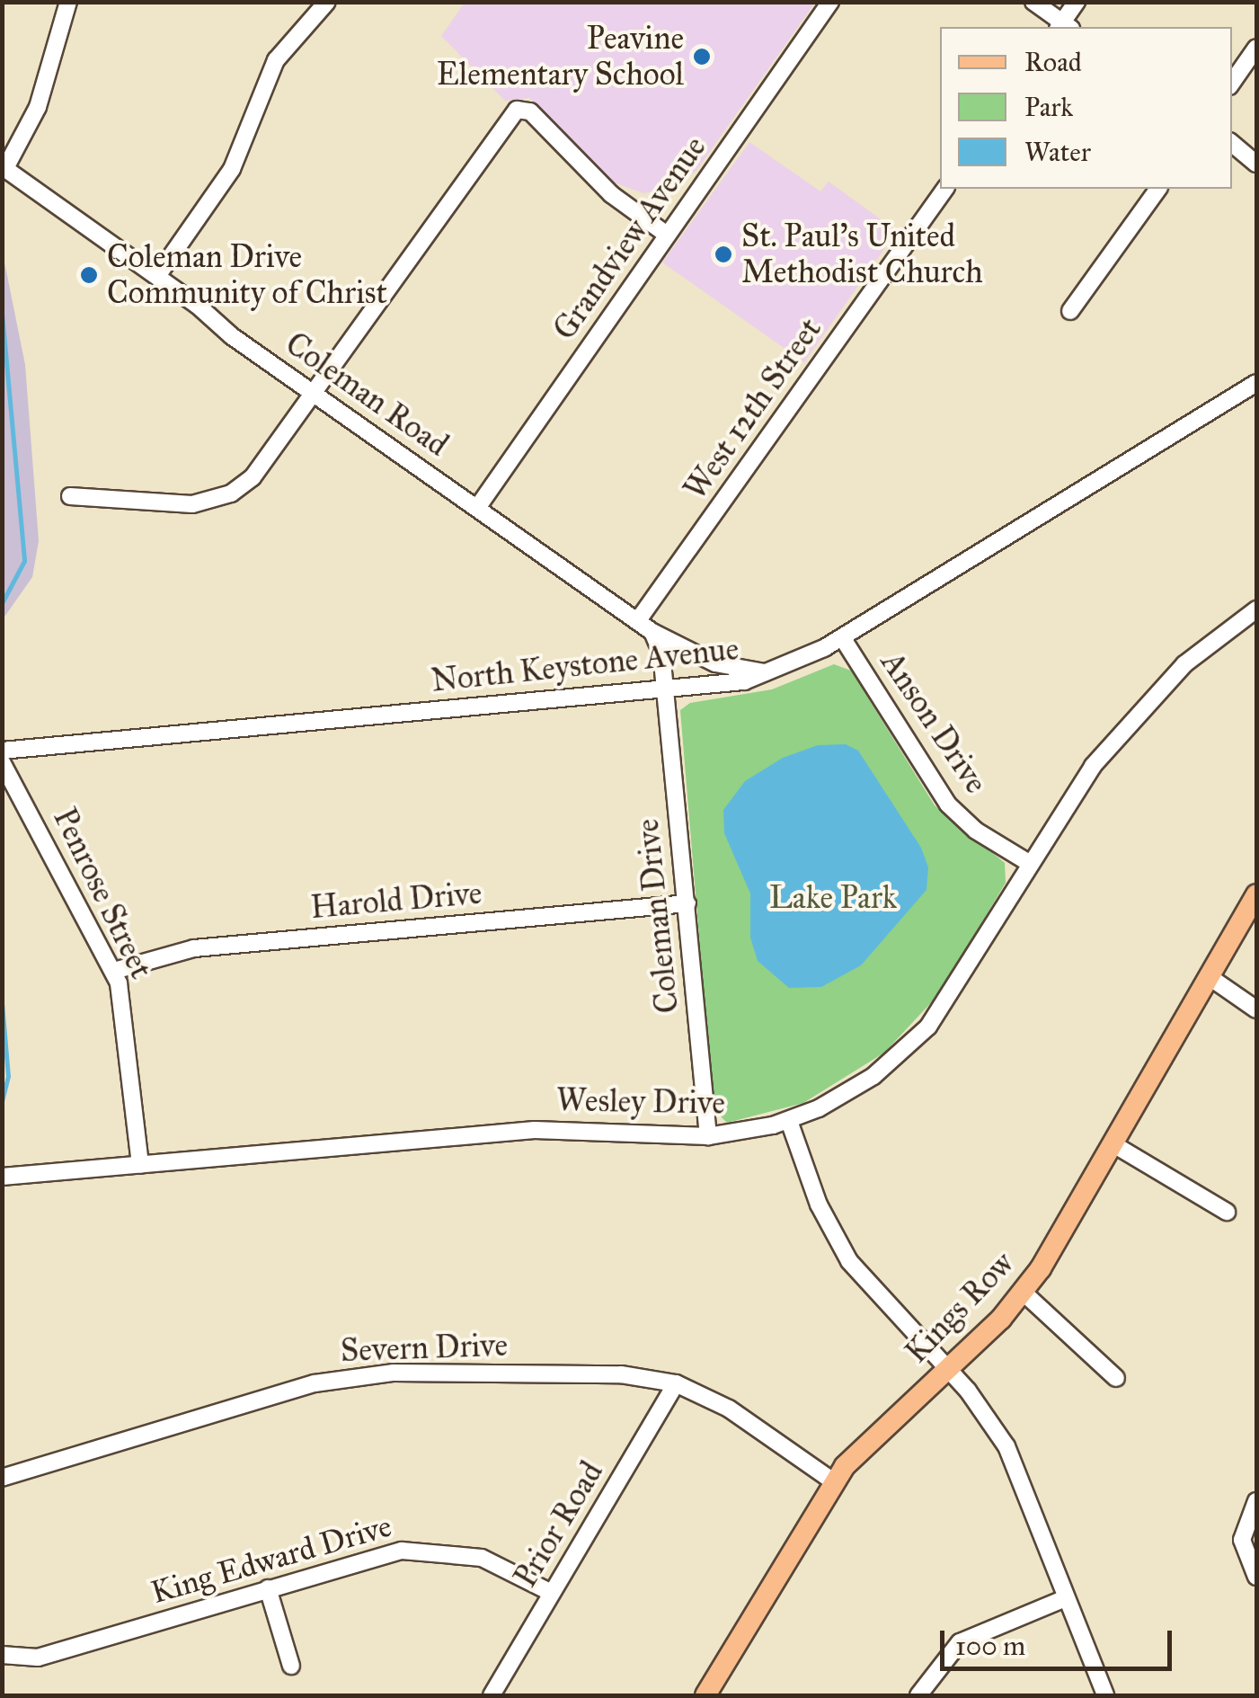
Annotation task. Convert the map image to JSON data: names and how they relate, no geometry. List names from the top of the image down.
{
  "streets": {
    "main road": ["Kings Row"],
    "street": [
      "Grandview Avenue",
      "Coleman Road",
      "West 12th Street",
      "North Keystone Avenue",
      "Anson Drive",
      "Penrose Street",
      "Harold Drive",
      "Coleman Drive",
      "Wesley Drive",
      "Severn Drive",
      "Prior Road",
      "King Edward Drive"
    ]
  },
  "crossings": [
    ["Grandview Avenue", "Coleman Road"],
    ["Coleman Road", "West 12th Street"],
    ["Coleman Road", "North Keystone Avenue"],
    ["North Keystone Avenue", "Anson Drive"],
    ["North Keystone Avenue", "Coleman Drive"],
    ["Anson Drive", "Wesley Drive"],
    ["Penrose Street", "Harold Drive"],
    ["Penrose Street", "Wesley Drive"],
    ["Harold Drive", "Coleman Drive"],
    ["Coleman Drive", "Wesley Drive"],
    ["Kings Row", "Severn Drive"],
    ["Severn Drive", "Prior Road"],
    ["Prior Road", "King Edward Drive"]
  ],
  "parks": ["Lake Park"],
  "places": ["Peavine Elementary School", "St. Paul's United Methodist Church", "Coleman Drive Community of Christ"],
  "legend": ["Road", "Park", "Water"],
  "scale_bar": "100 m"
}
